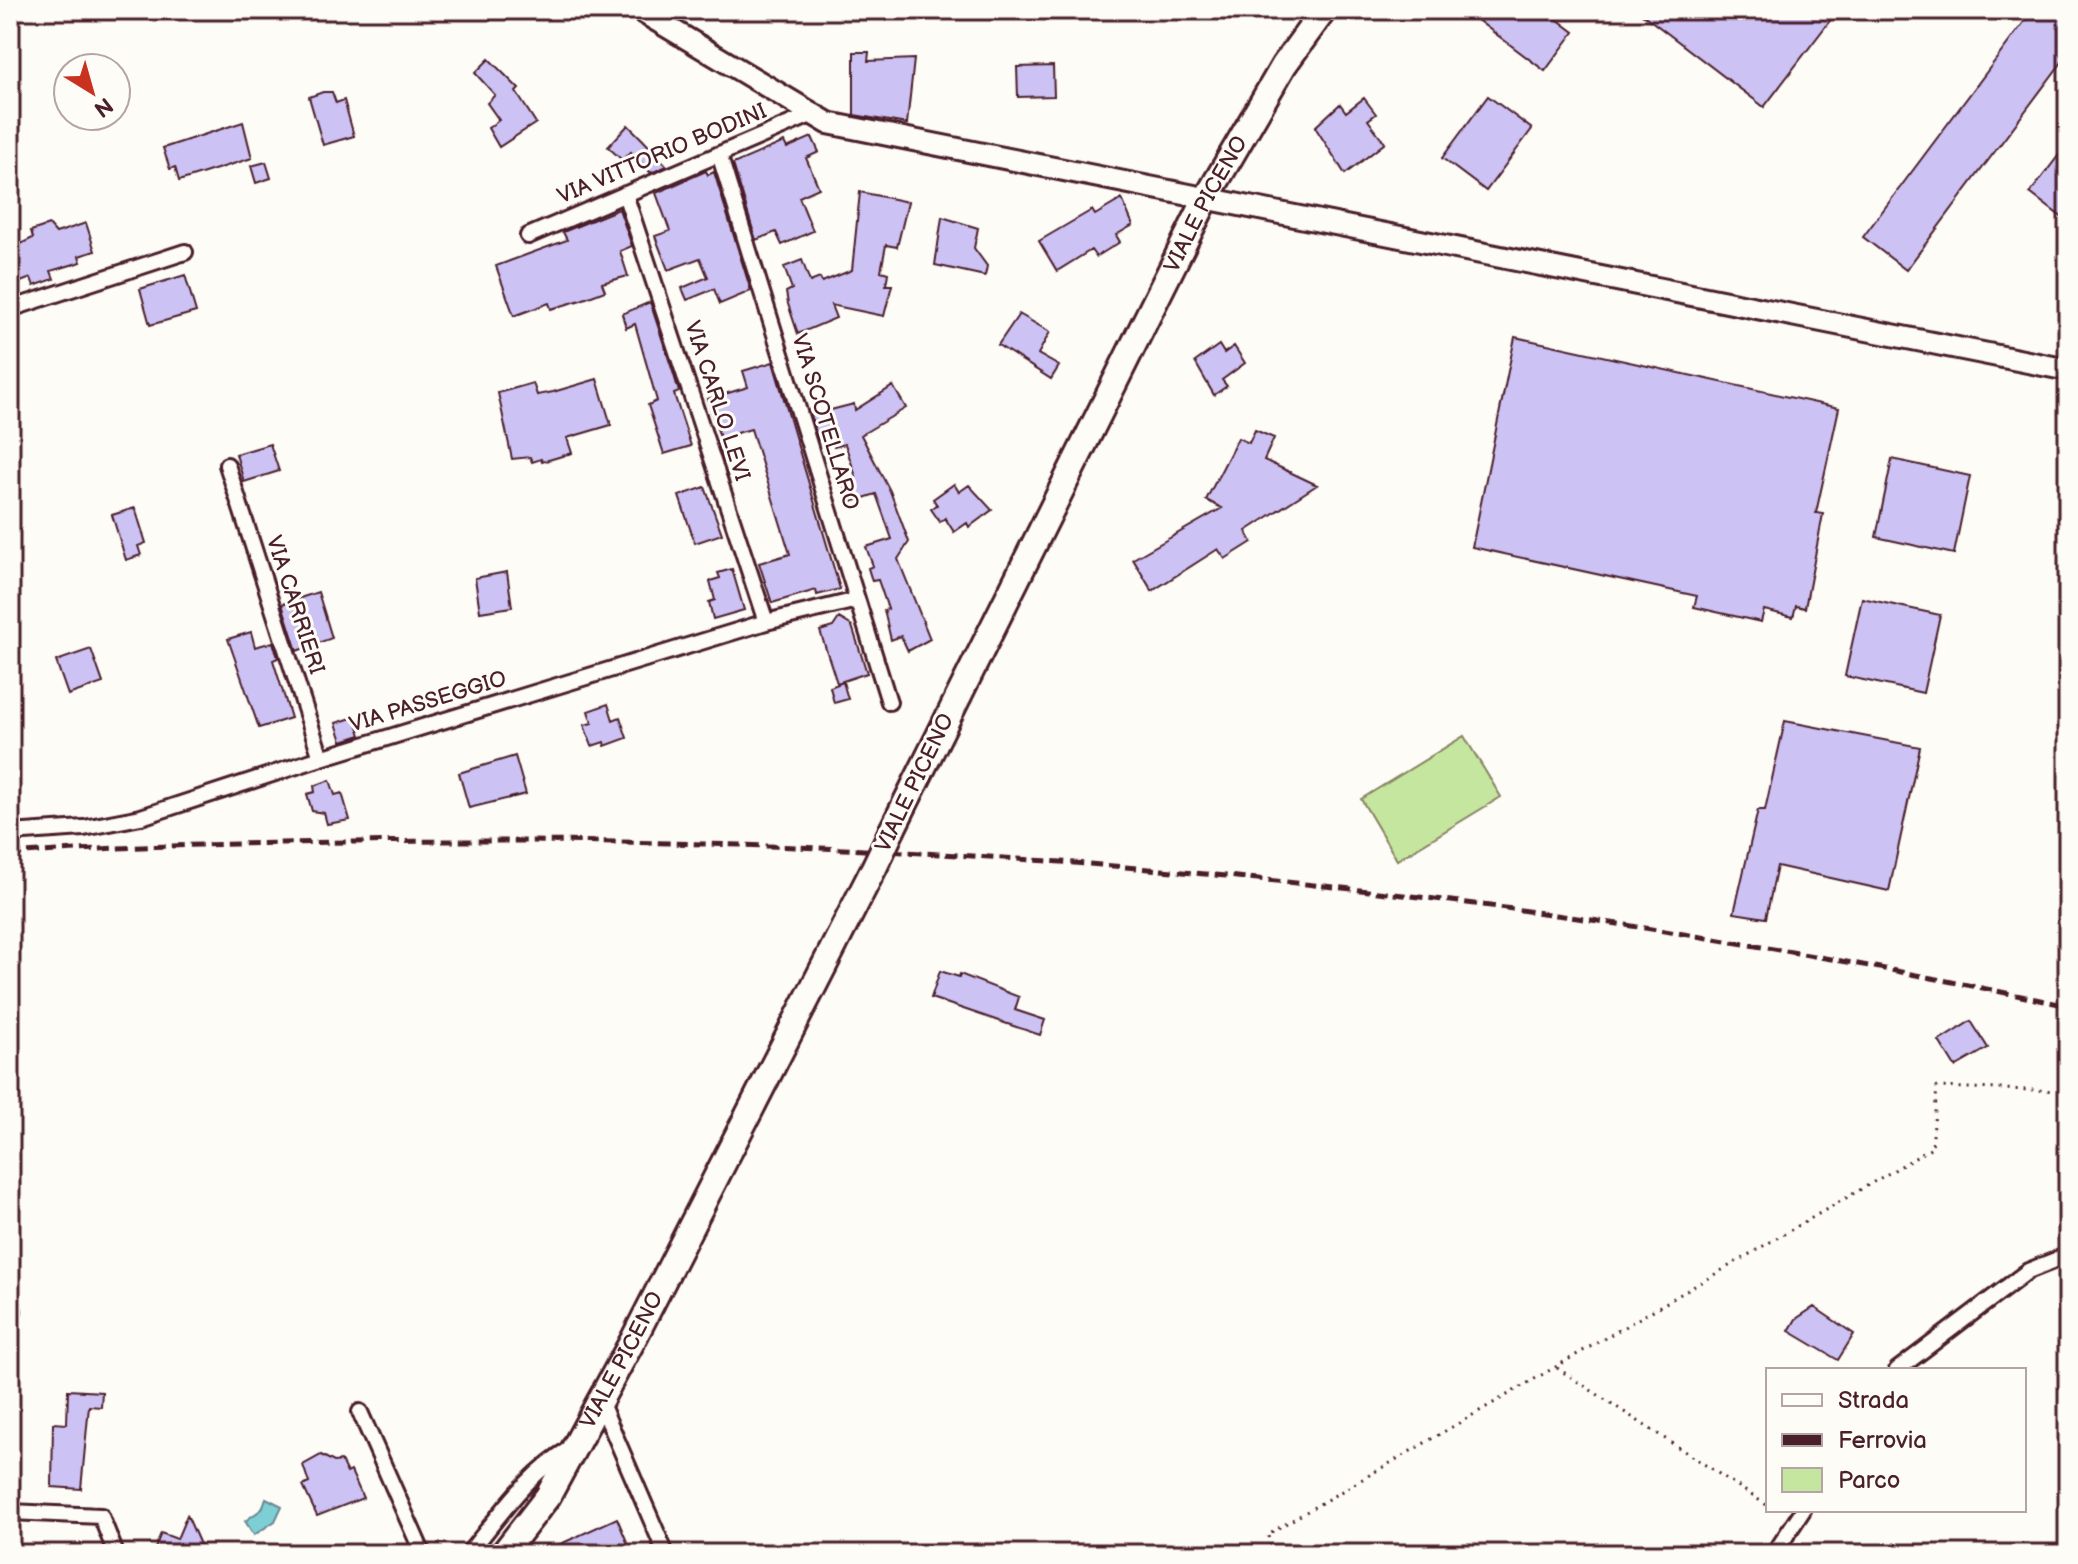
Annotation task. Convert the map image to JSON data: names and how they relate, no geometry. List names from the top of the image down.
{
  "streets": {
    "main road": ["VIALE PICENO"],
    "street": [
      "VIA VITTORIO BODINI",
      "VIA CARLO LEVI",
      "VIA SCOTELLARO",
      "VIA CARRIERI",
      "VIA PASSEGGIO"
    ]
  },
  "crossings": [
    ["VIA VITTORIO BODINI", "VIA CARLO LEVI"],
    ["VIA VITTORIO BODINI", "VIA SCOTELLARO"],
    ["VIA CARLO LEVI", "VIA PASSEGGIO"],
    ["VIA SCOTELLARO", "VIA PASSEGGIO"],
    ["VIA CARRIERI", "VIA PASSEGGIO"]
  ],
  "legend": ["Strada", "Ferrovia", "Parco"],
  "north": "bottom right"
}
